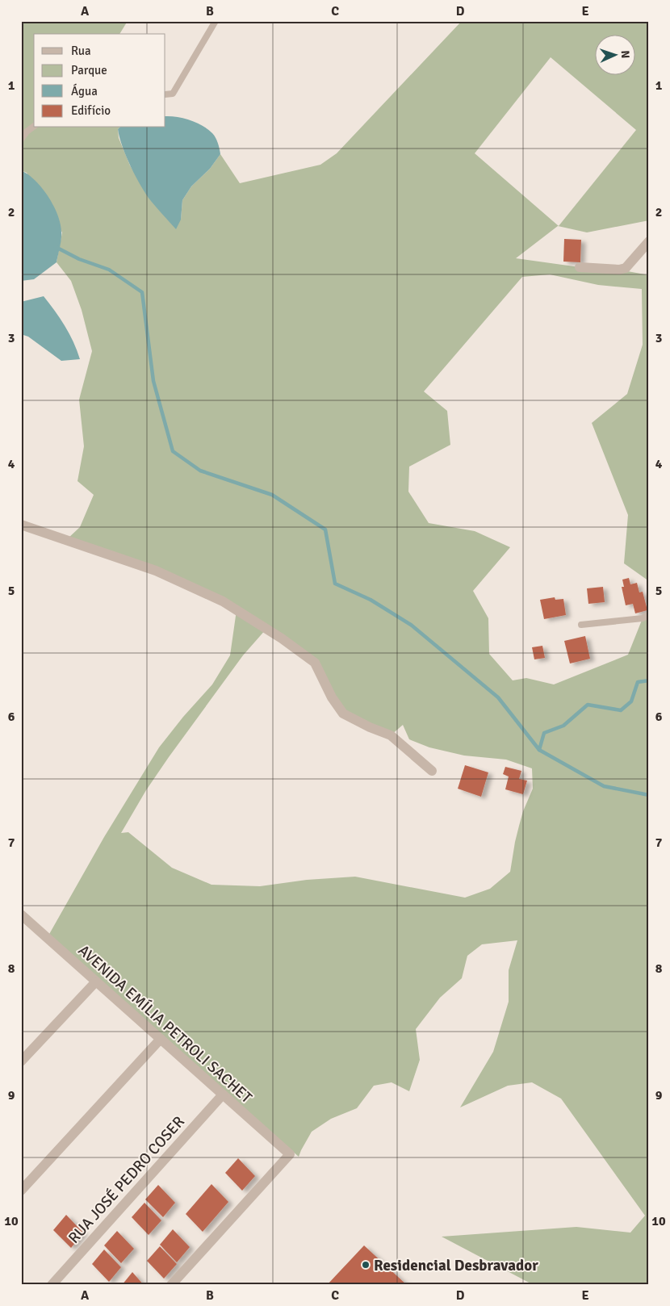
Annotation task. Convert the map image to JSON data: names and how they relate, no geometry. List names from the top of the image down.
{
  "streets": {
    "street": ["AVENIDA EMÍLIA PETROLI SACHET", "RUA JOSÉ PEDRO COSER"]
  },
  "crossings": [
    ["AVENIDA EMÍLIA PETROLI SACHET", "RUA JOSÉ PEDRO COSER"]
  ],
  "places": ["Residencial Desbravador"],
  "legend": [
    "Rua",
    "Parque",
    "Água",
    "Edifício"
  ],
  "north": "right",
  "grid": {
    "columns": [
      "A",
      "B",
      "C",
      "D",
      "E"
    ],
    "rows": [
      "1",
      "2",
      "3",
      "4",
      "5",
      "6",
      "7",
      "8",
      "9",
      "10"
    ]
  }
}
